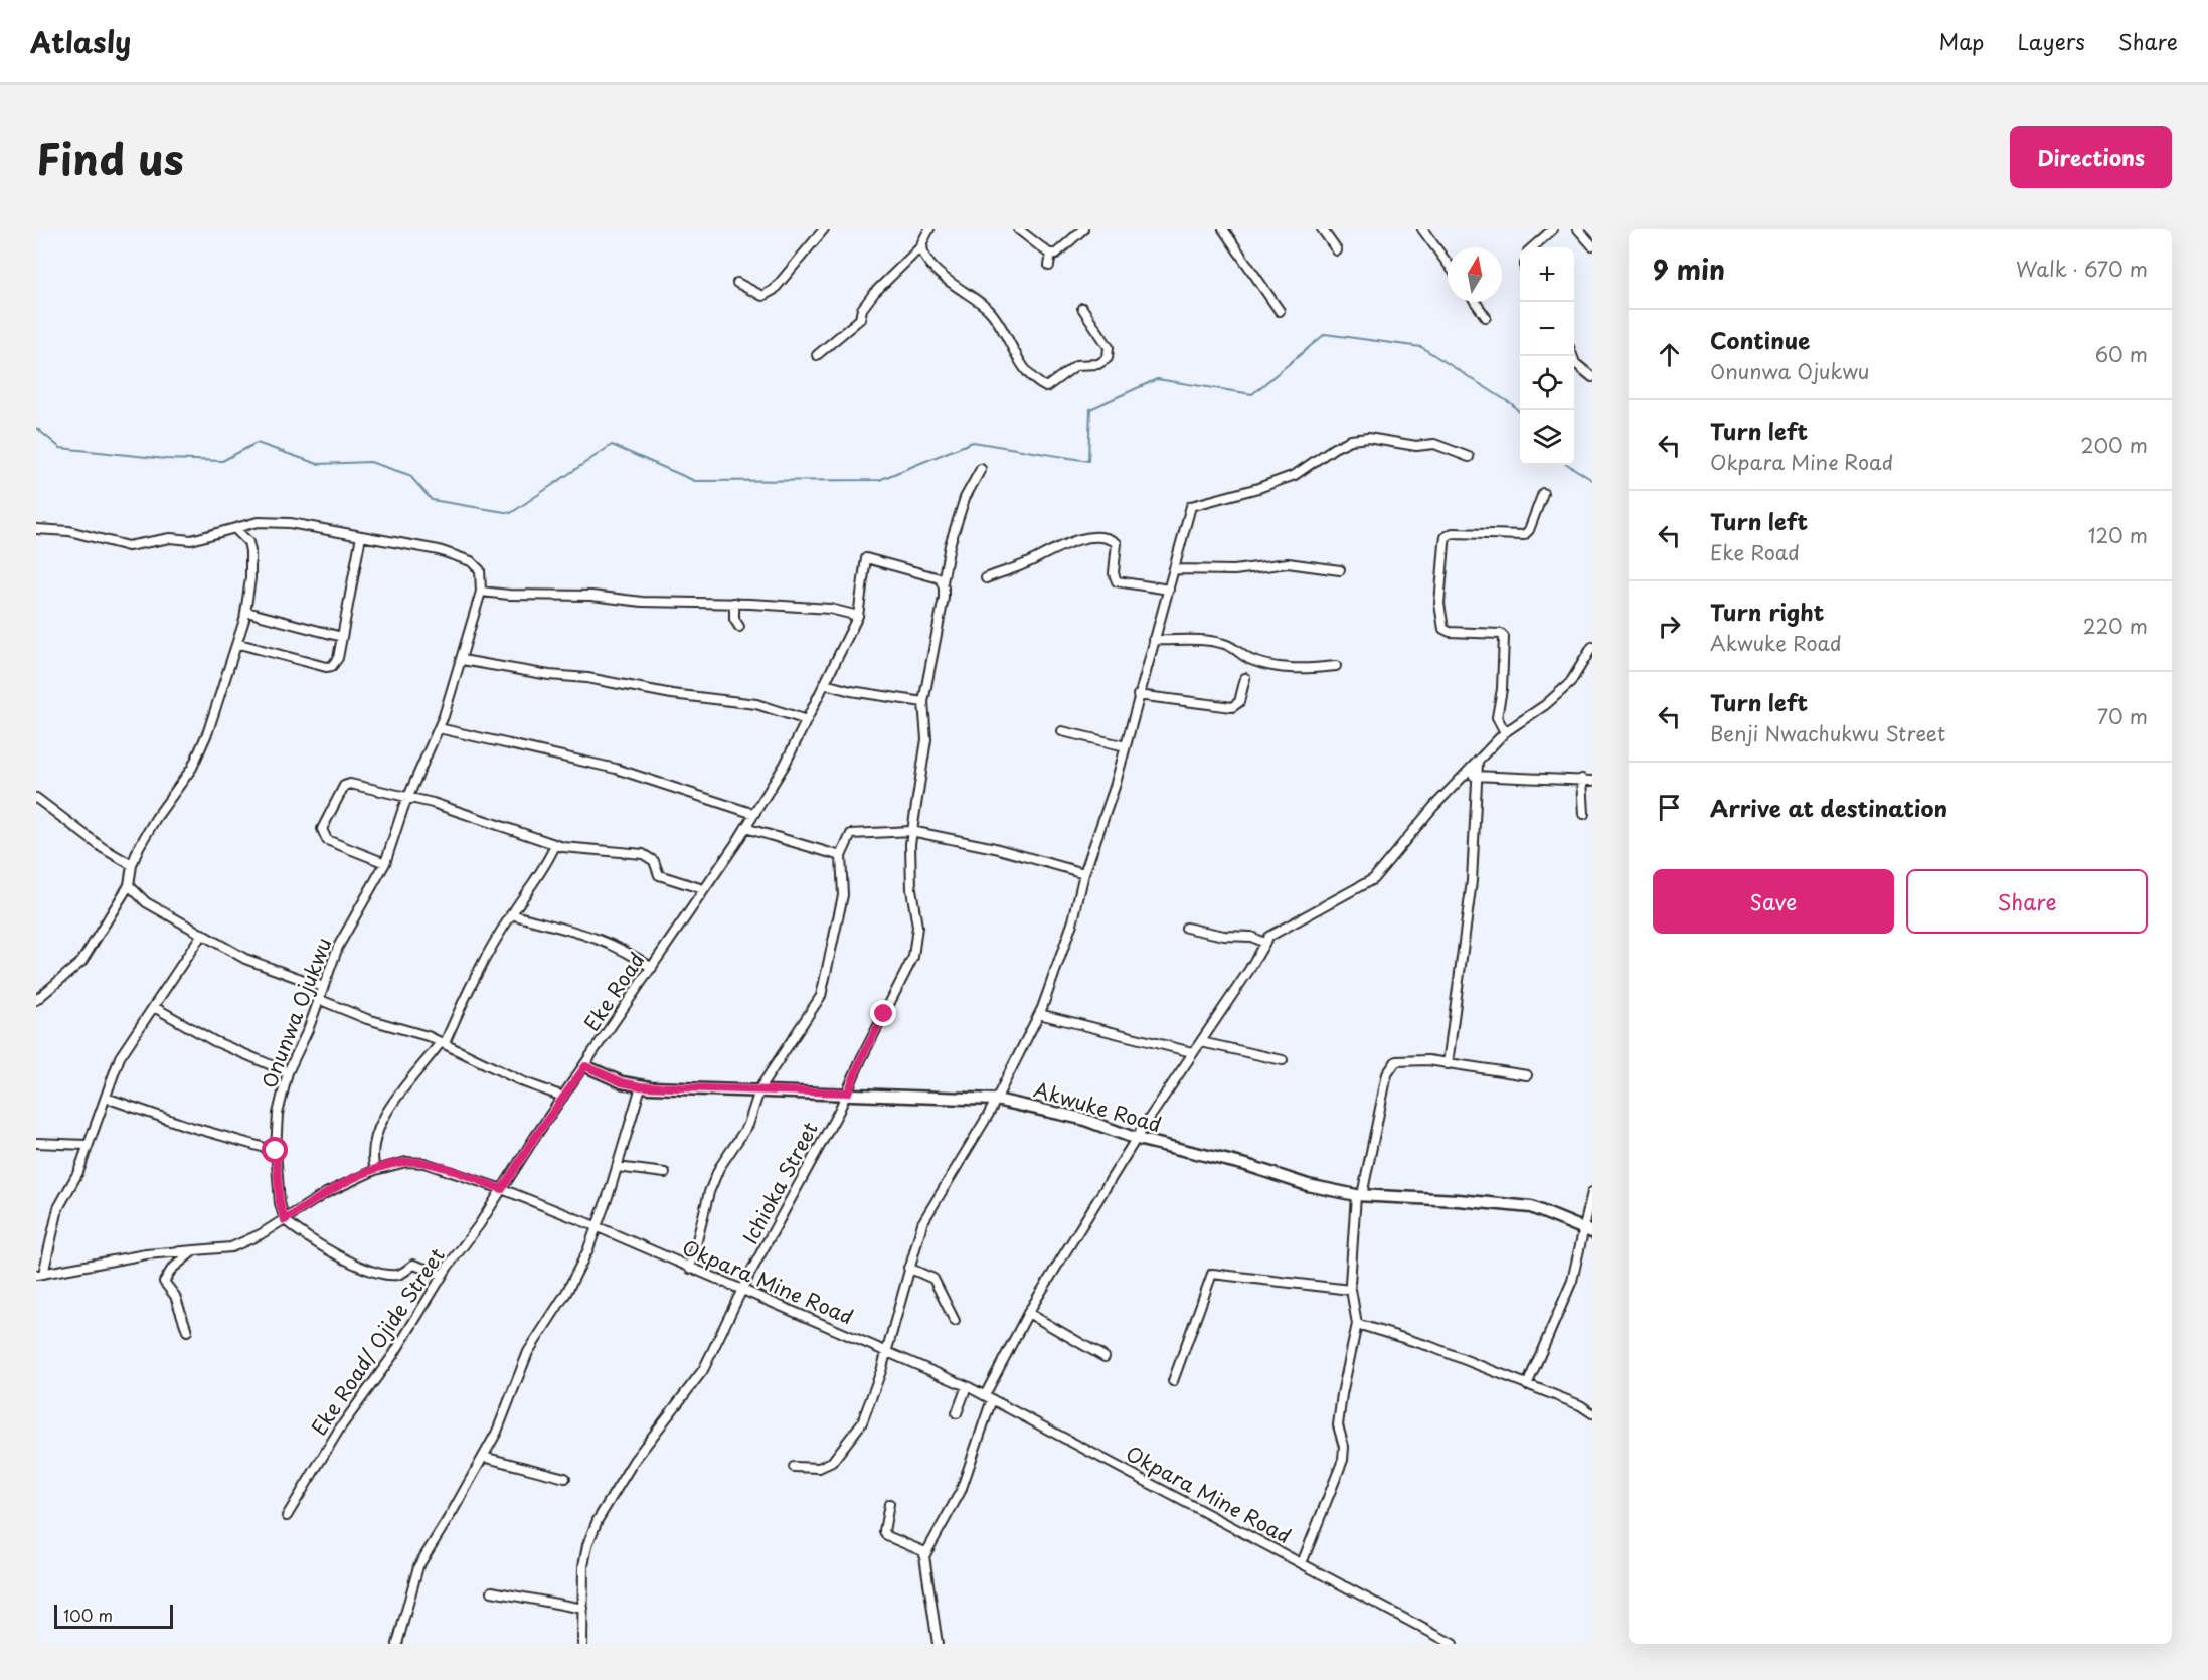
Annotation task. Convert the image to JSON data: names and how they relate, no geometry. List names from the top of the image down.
{
  "streets": {
    "main road": ["Akwuke Road"],
    "street": [
      "Eke Road",
      "Onunwa Ojukwu",
      "Ichioka Street",
      "Okpara Mine Road",
      "Eke Road/ Ojide Street"
    ]
  },
  "crossings": [
    ["Eke Road", "Akwuke Road"],
    ["Eke Road", "Ichioka Street"],
    ["Eke Road", "Okpara Mine Road"],
    ["Eke Road", "Eke Road/ Ojide Street"],
    ["Onunwa Ojukwu", "Okpara Mine Road"],
    ["Akwuke Road", "Ichioka Street"],
    ["Ichioka Street", "Okpara Mine Road"],
    ["Okpara Mine Road", "Eke Road/ Ojide Street"]
  ],
  "scale_bar": "100 m",
  "north": "top",
  "page": {
    "header": "Atlasly",
    "nav": ["Map", "Layers", "Share"],
    "title": "Find us",
    "buttons": [
      "Directions",
      ["Save", "Share"]
    ],
    "heading": ["9 min", "Walk · 670 m"],
    "map_buttons": ["+", "−"],
    "list": [
      ["Continue", "Onunwa Ojukwu", "60 m"],
      ["Turn left", "Okpara Mine Road", "200 m"],
      ["Turn left", "Eke Road", "120 m"],
      ["Turn right", "Akwuke Road", "220 m"],
      ["Turn left", "Benji Nwachukwu Street", "70 m"],
      "Arrive at destination"
    ],
    "scale": "100 m"
  }
}
